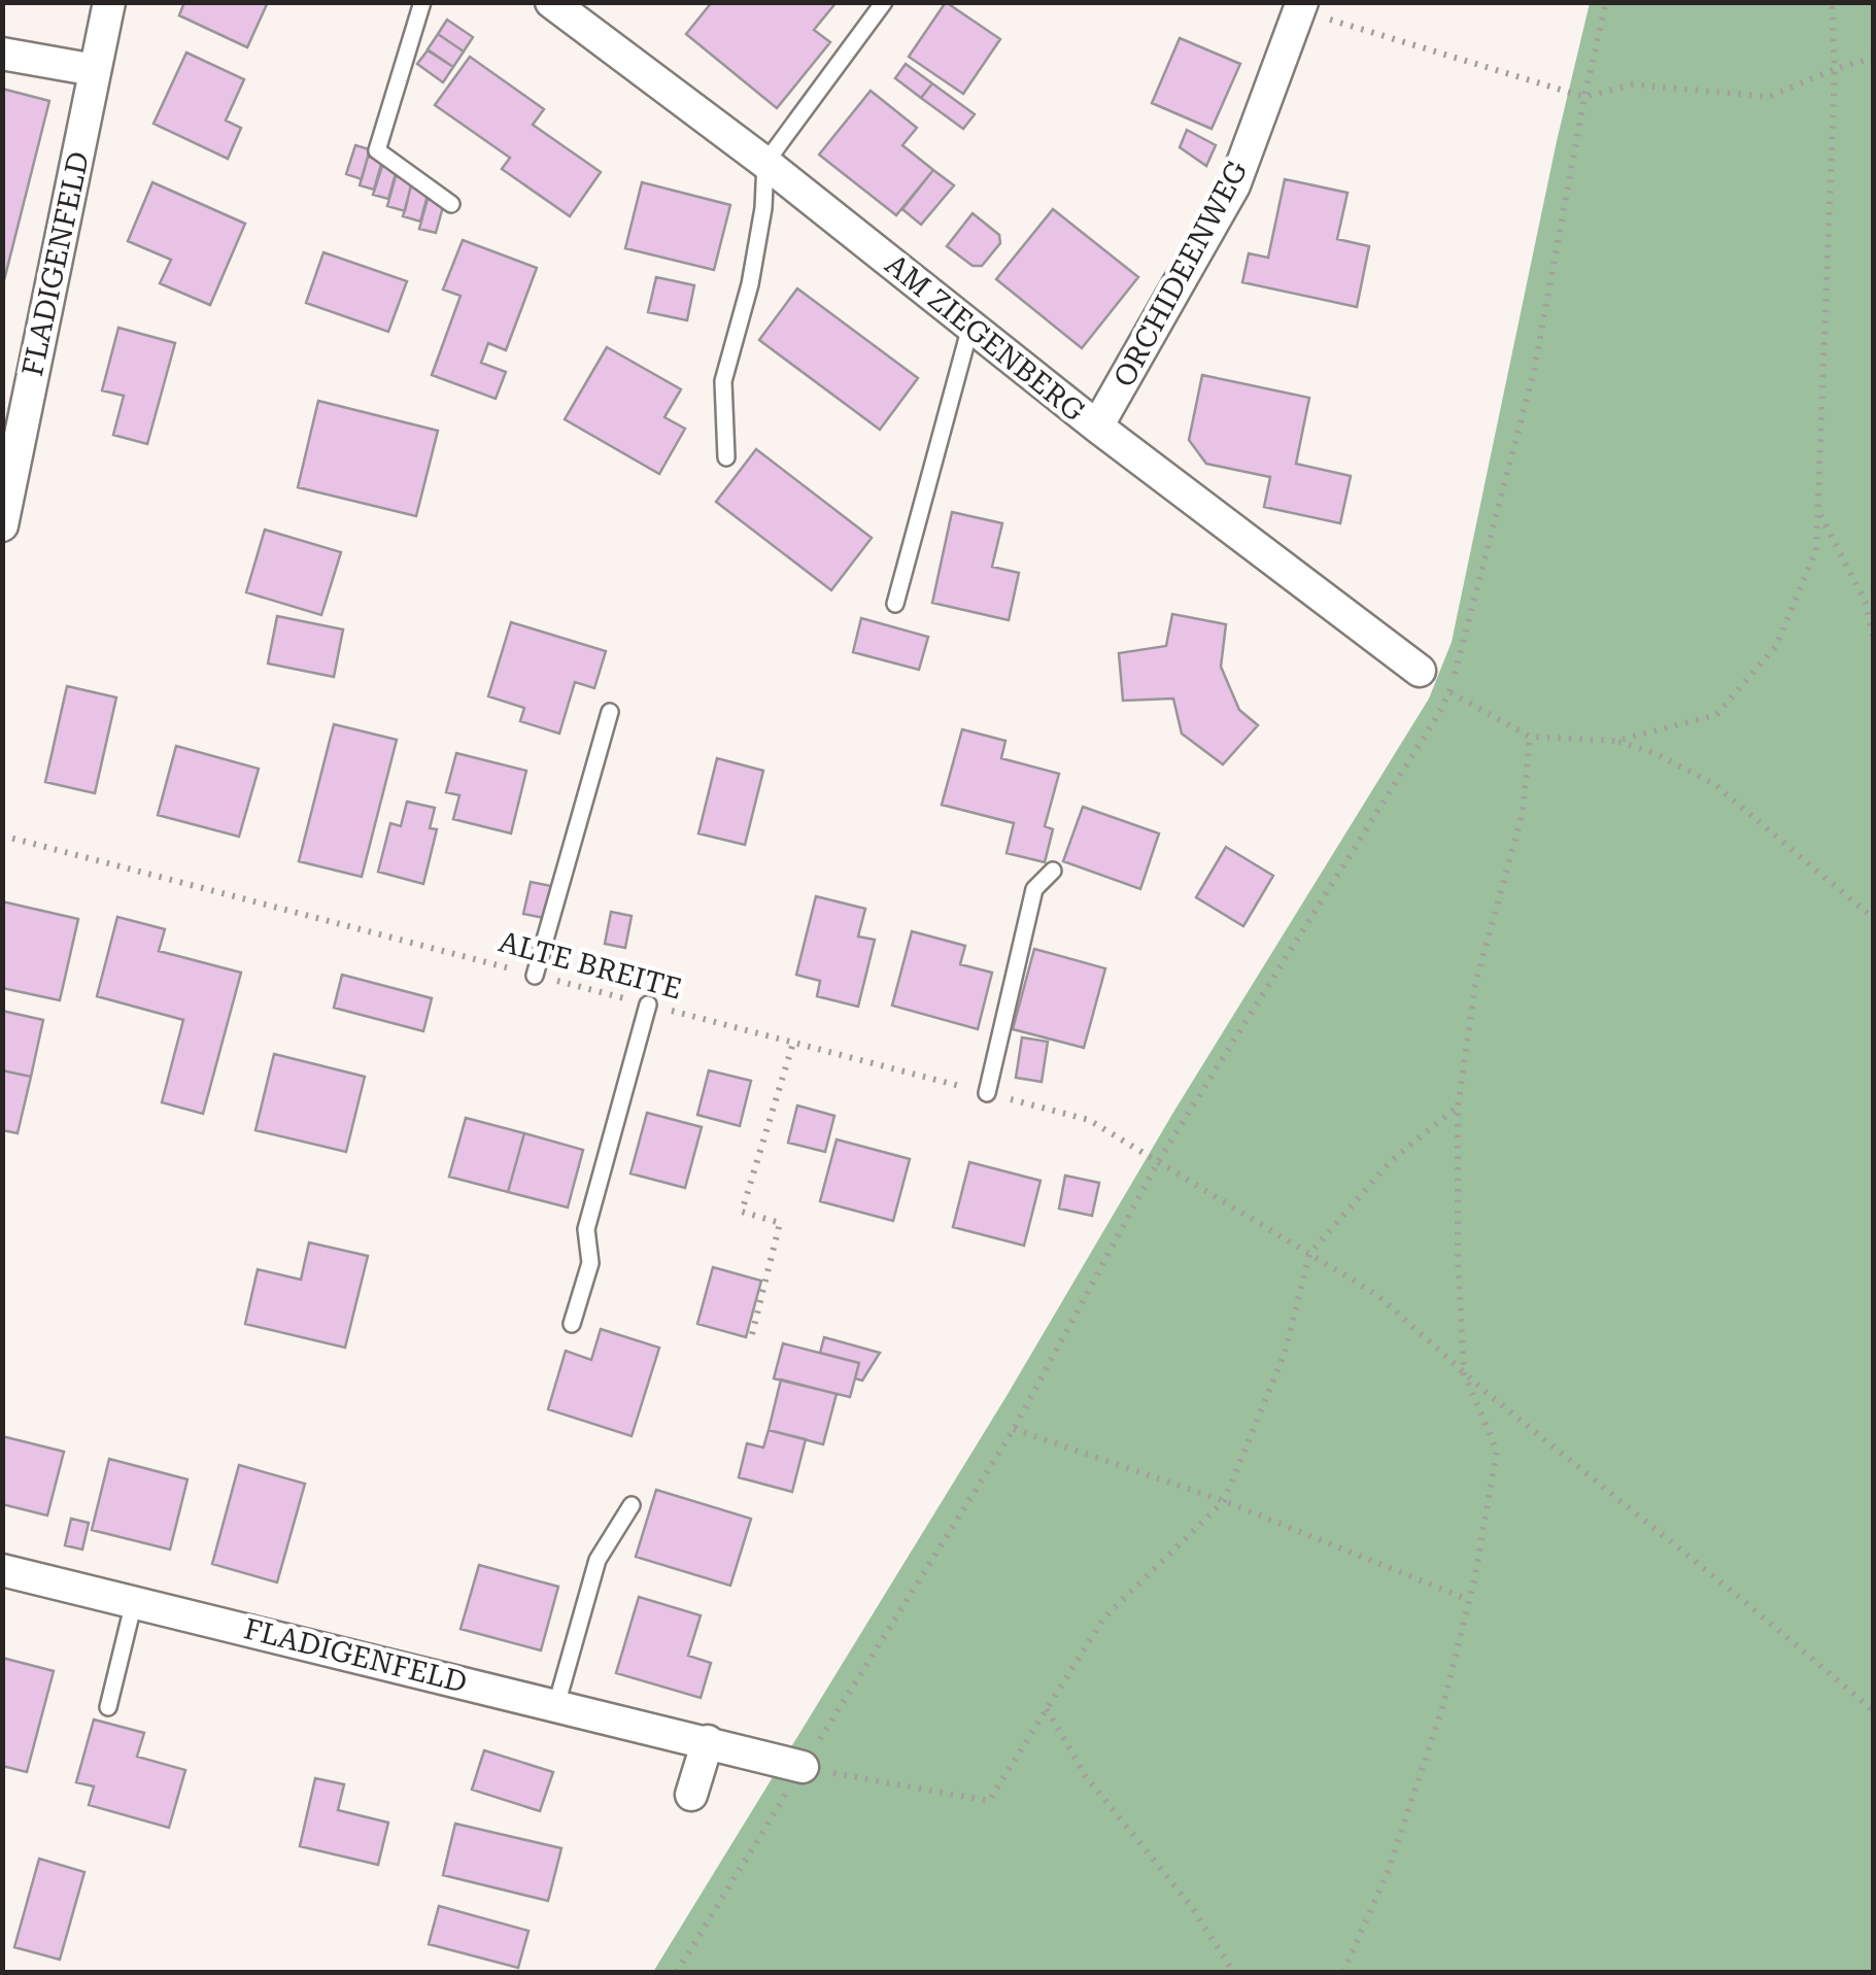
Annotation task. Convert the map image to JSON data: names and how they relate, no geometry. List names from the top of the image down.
{
  "streets": {
    "street": ["FLADIGENFELD", "ORCHIDEENWEG", "AM ZIEGENBERG"],
    "path": ["ALTE BREITE"]
  },
  "crossings": [
    ["ORCHIDEENWEG", "AM ZIEGENBERG"]
  ]
}
